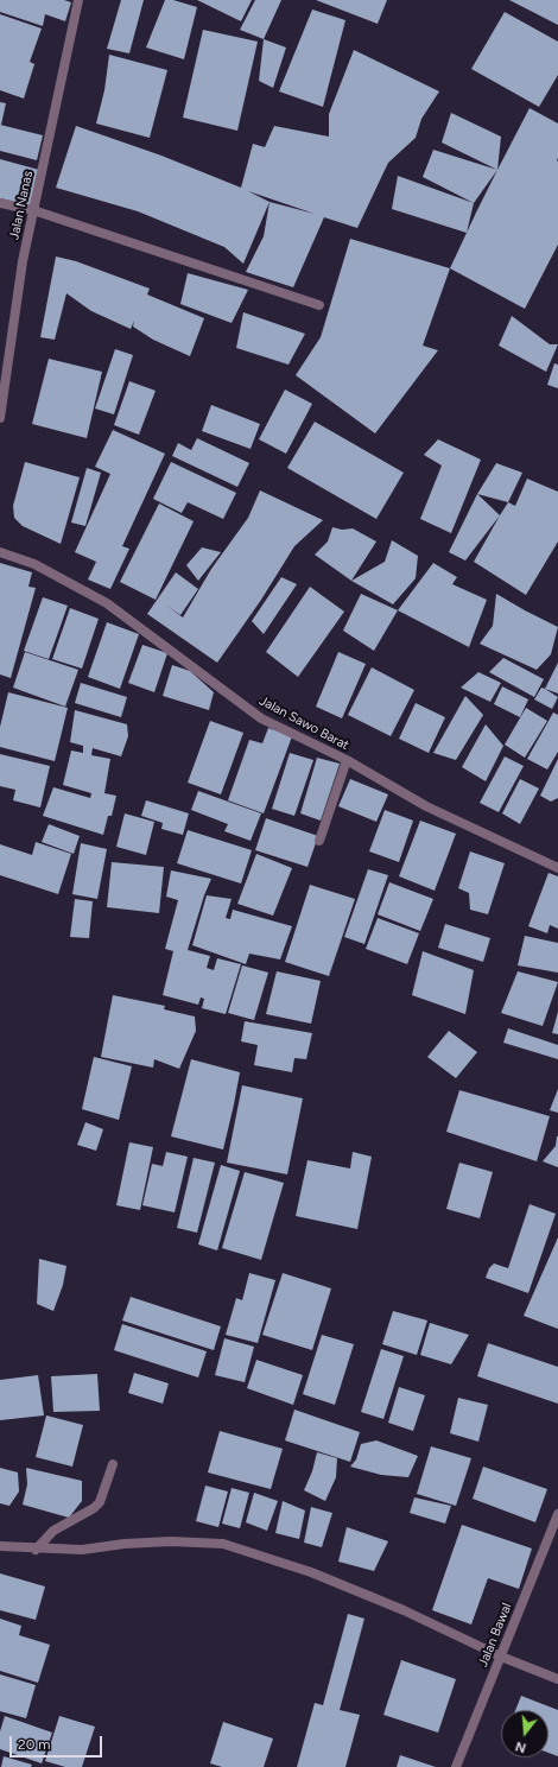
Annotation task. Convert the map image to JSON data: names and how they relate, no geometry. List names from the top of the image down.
{
  "streets": {
    "street": ["Jalan Nanas", "Jalan Sawo Barat", "Jalan Bawal"]
  },
  "scale_bar": "20 m",
  "north": "bottom"
}
